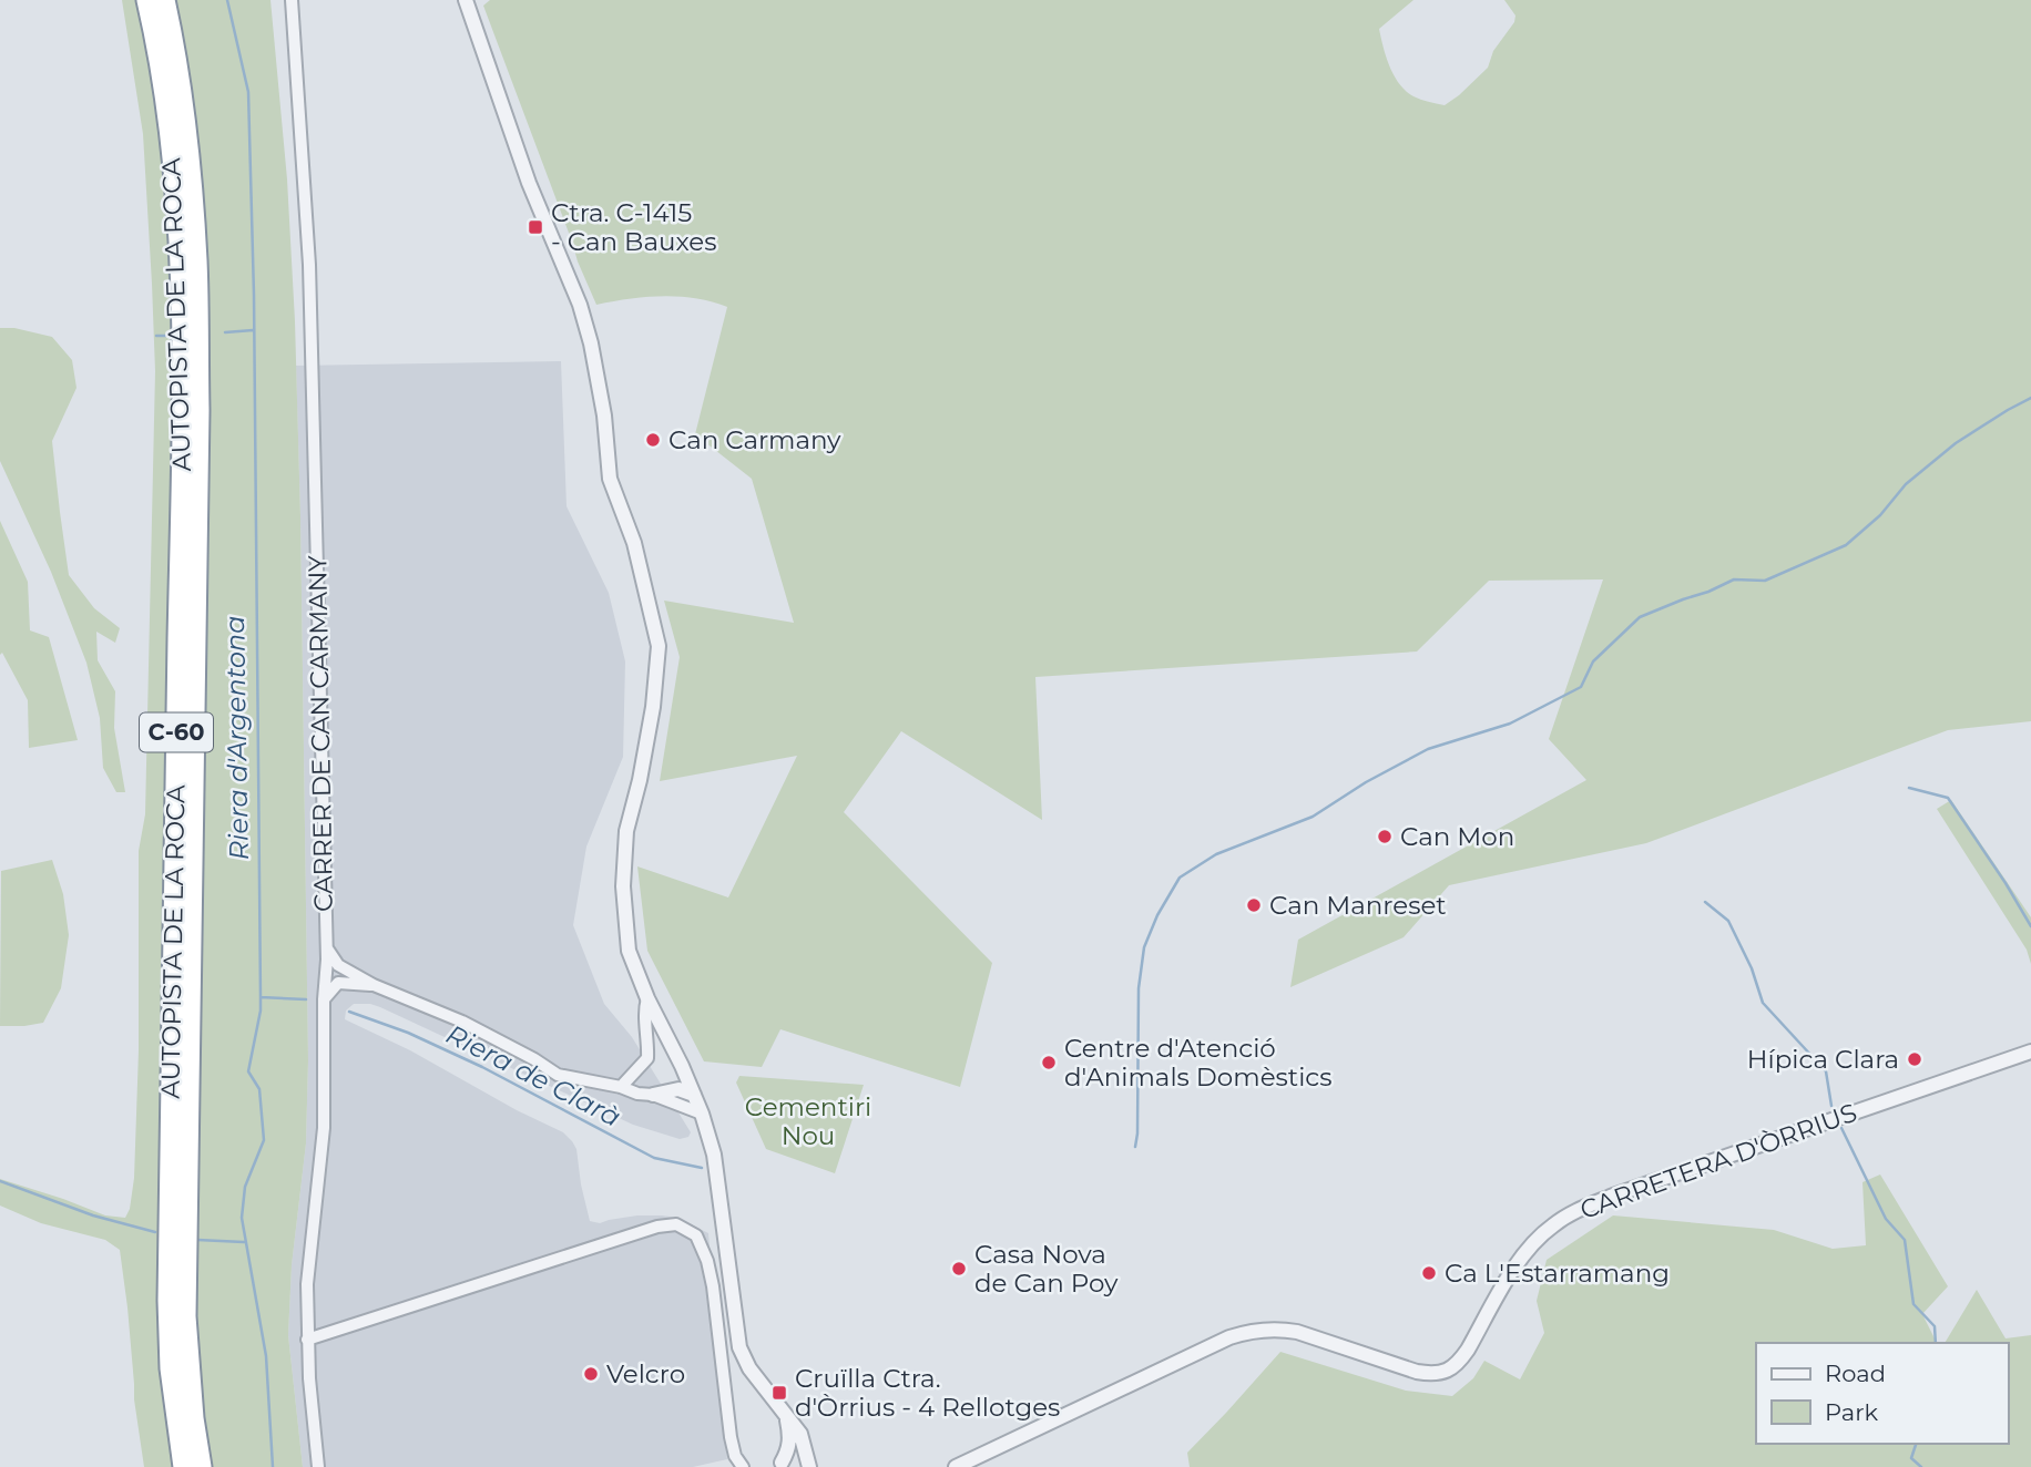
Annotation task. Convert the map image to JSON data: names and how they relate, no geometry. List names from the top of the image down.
{
  "streets": {
    "highway": ["AUTOPISTA DE LA ROCA", "C-60"],
    "street": ["CARRER DE CAN CARMANY", "CARRETERA D'ÒRRIUS"]
  },
  "water": ["Riera d'Argentona", "Riera de Clarà"],
  "parks": ["Cementiri Nou"],
  "places": {
    "transit": ["Ctra. C-1415 - Can Bauxes", "Cruïlla Ctra. d'Òrrius - 4 Rellotges"],
    "other": [
      "Can Carmany",
      "Can Mon",
      "Can Manreset",
      "Hípica Clara",
      "Centre d'Atenció d'Animals Domèstics",
      "Casa Nova de Can Poy",
      "Ca L'Estarramang",
      "Velcro"
    ]
  },
  "legend": ["Road", "Park"]
}
